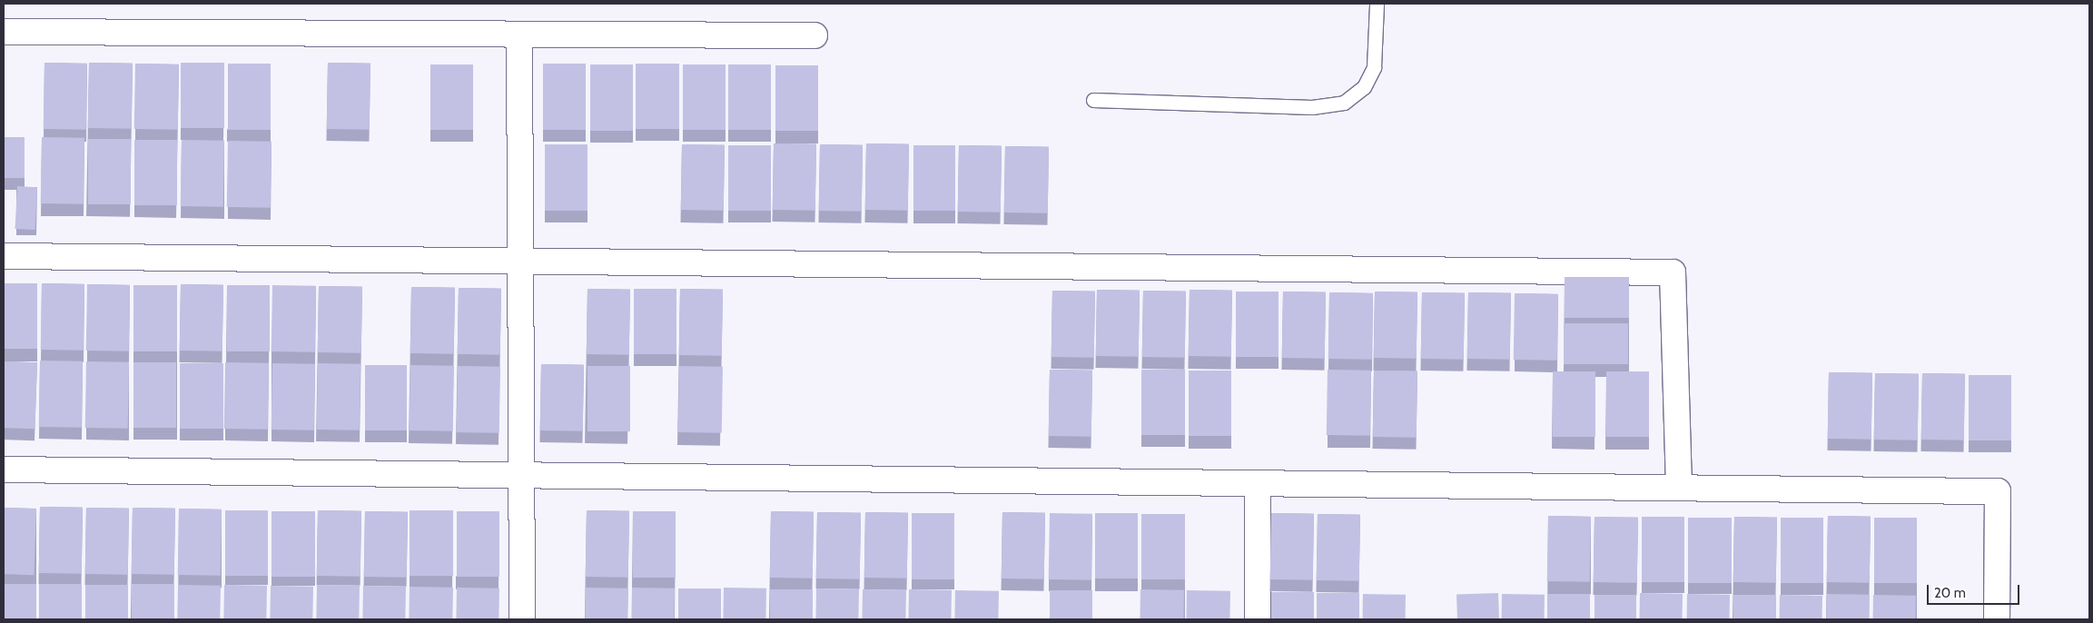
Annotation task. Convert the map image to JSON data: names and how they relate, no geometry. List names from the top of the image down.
{
  "scale_bar": "20 m"
}
